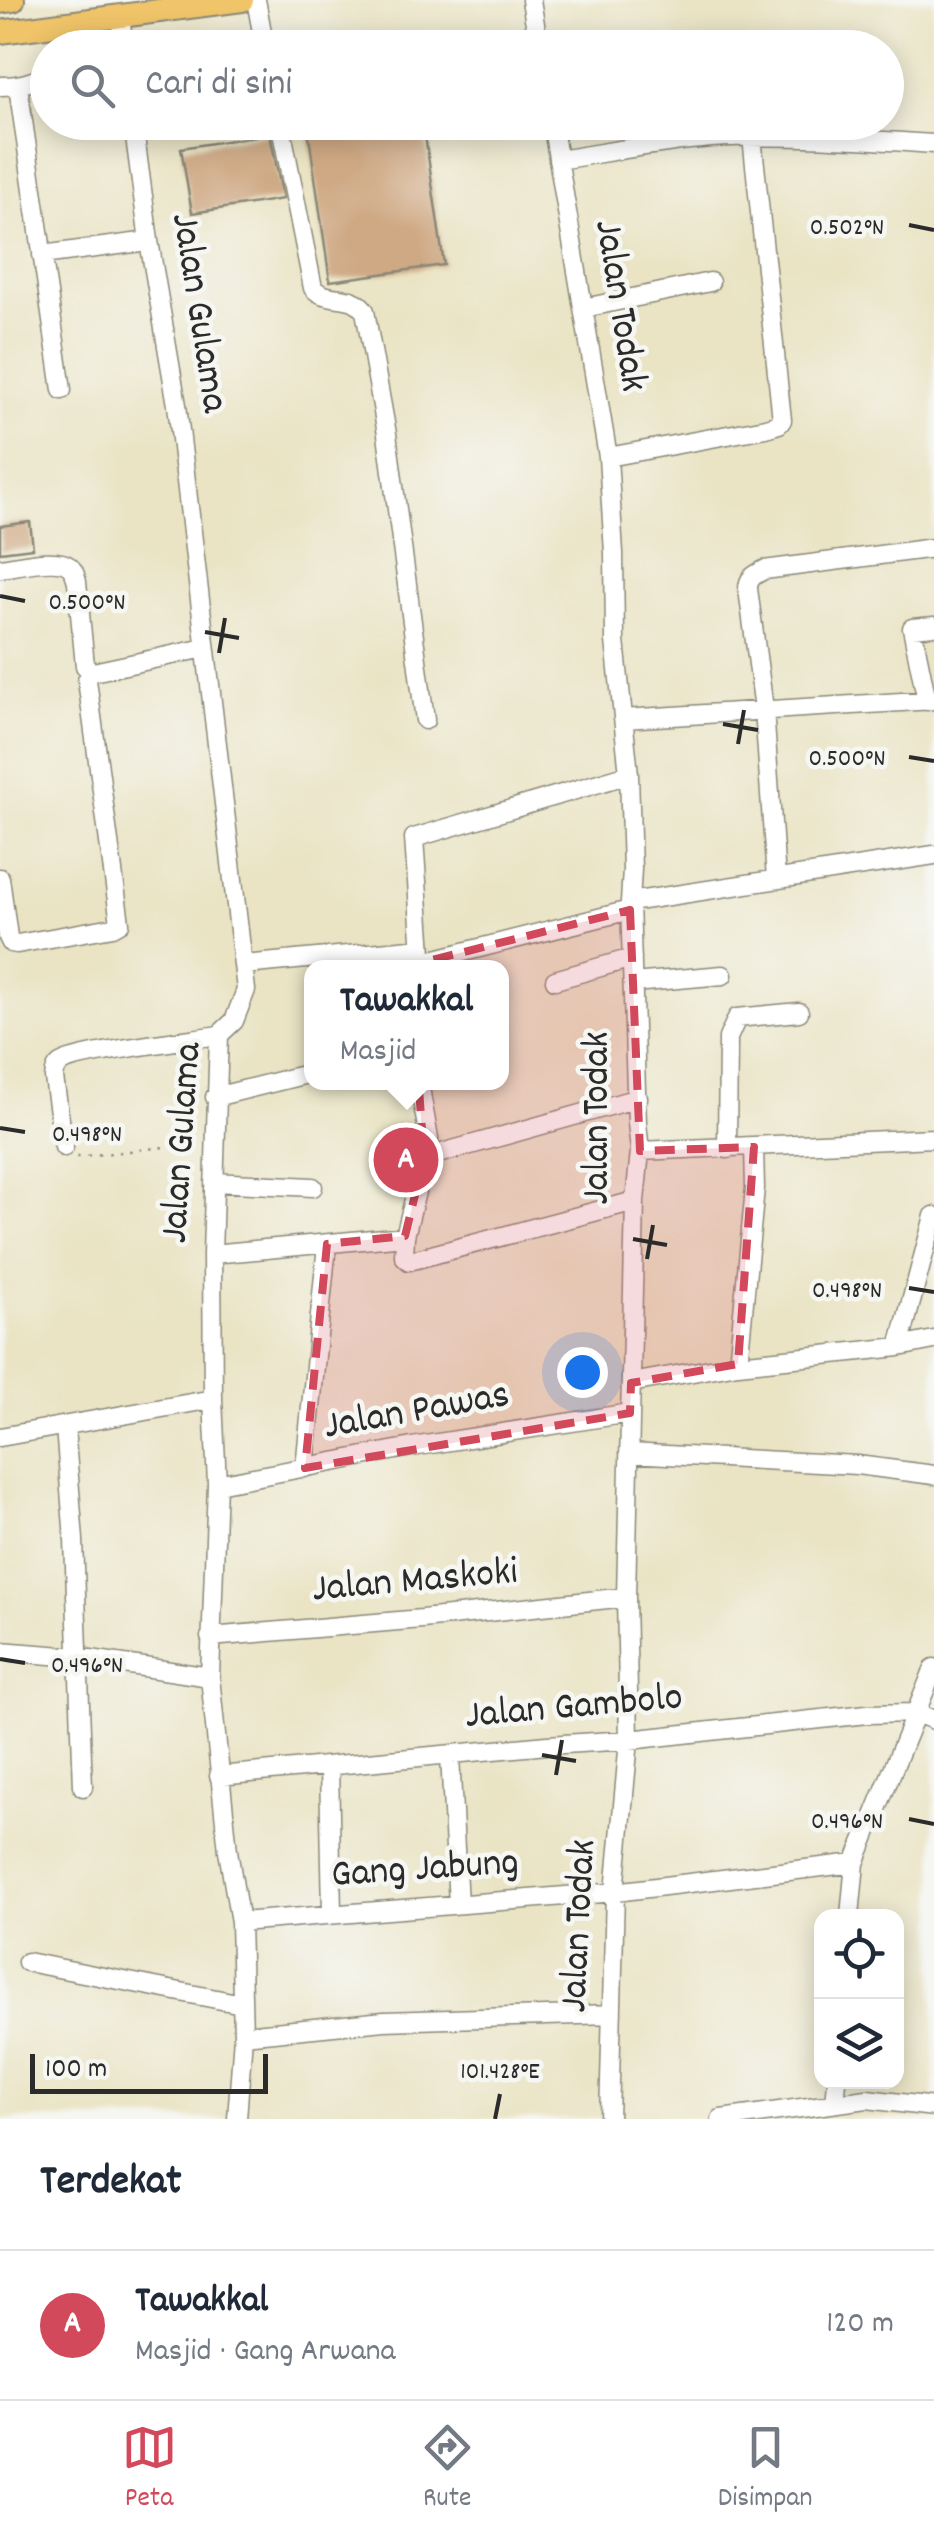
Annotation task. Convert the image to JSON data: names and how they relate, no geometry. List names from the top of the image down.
{
  "streets": {
    "street": [
      "Jalan Todak",
      "Jalan Gulama",
      "Jalan Pawas",
      "Jalan Maskoki",
      "Jalan Gambolo",
      "Gang Jabung"
    ]
  },
  "crossings": [
    ["Jalan Todak", "Jalan Pawas"],
    ["Jalan Todak", "Jalan Maskoki"],
    ["Jalan Todak", "Jalan Gambolo"],
    ["Jalan Todak", "Gang Jabung"],
    ["Jalan Gulama", "Jalan Pawas"],
    ["Jalan Gulama", "Jalan Maskoki"],
    ["Jalan Gulama", "Jalan Gambolo"],
    ["Jalan Gulama", "Gang Jabung"]
  ],
  "scale_bar": "100 m",
  "page": {
    "search": "Cari di sini",
    "popup": ["Tawakkal", "Masjid"],
    "pins": "A",
    "scale": "100 m",
    "heading": "Terdekat",
    "list": [
      {
        "mark": "A",
        "name": "Tawakkal",
        "note": "Masjid · Gang Arwana",
        "value": "120 m"
      }
    ],
    "nav": ["Peta", "Rute", "Disimpan"]
  },
  "coordinates": [
    "0.502°N",
    "0.500°N",
    "0.498°N",
    "0.496°N",
    "101.428°E"
  ]
}
